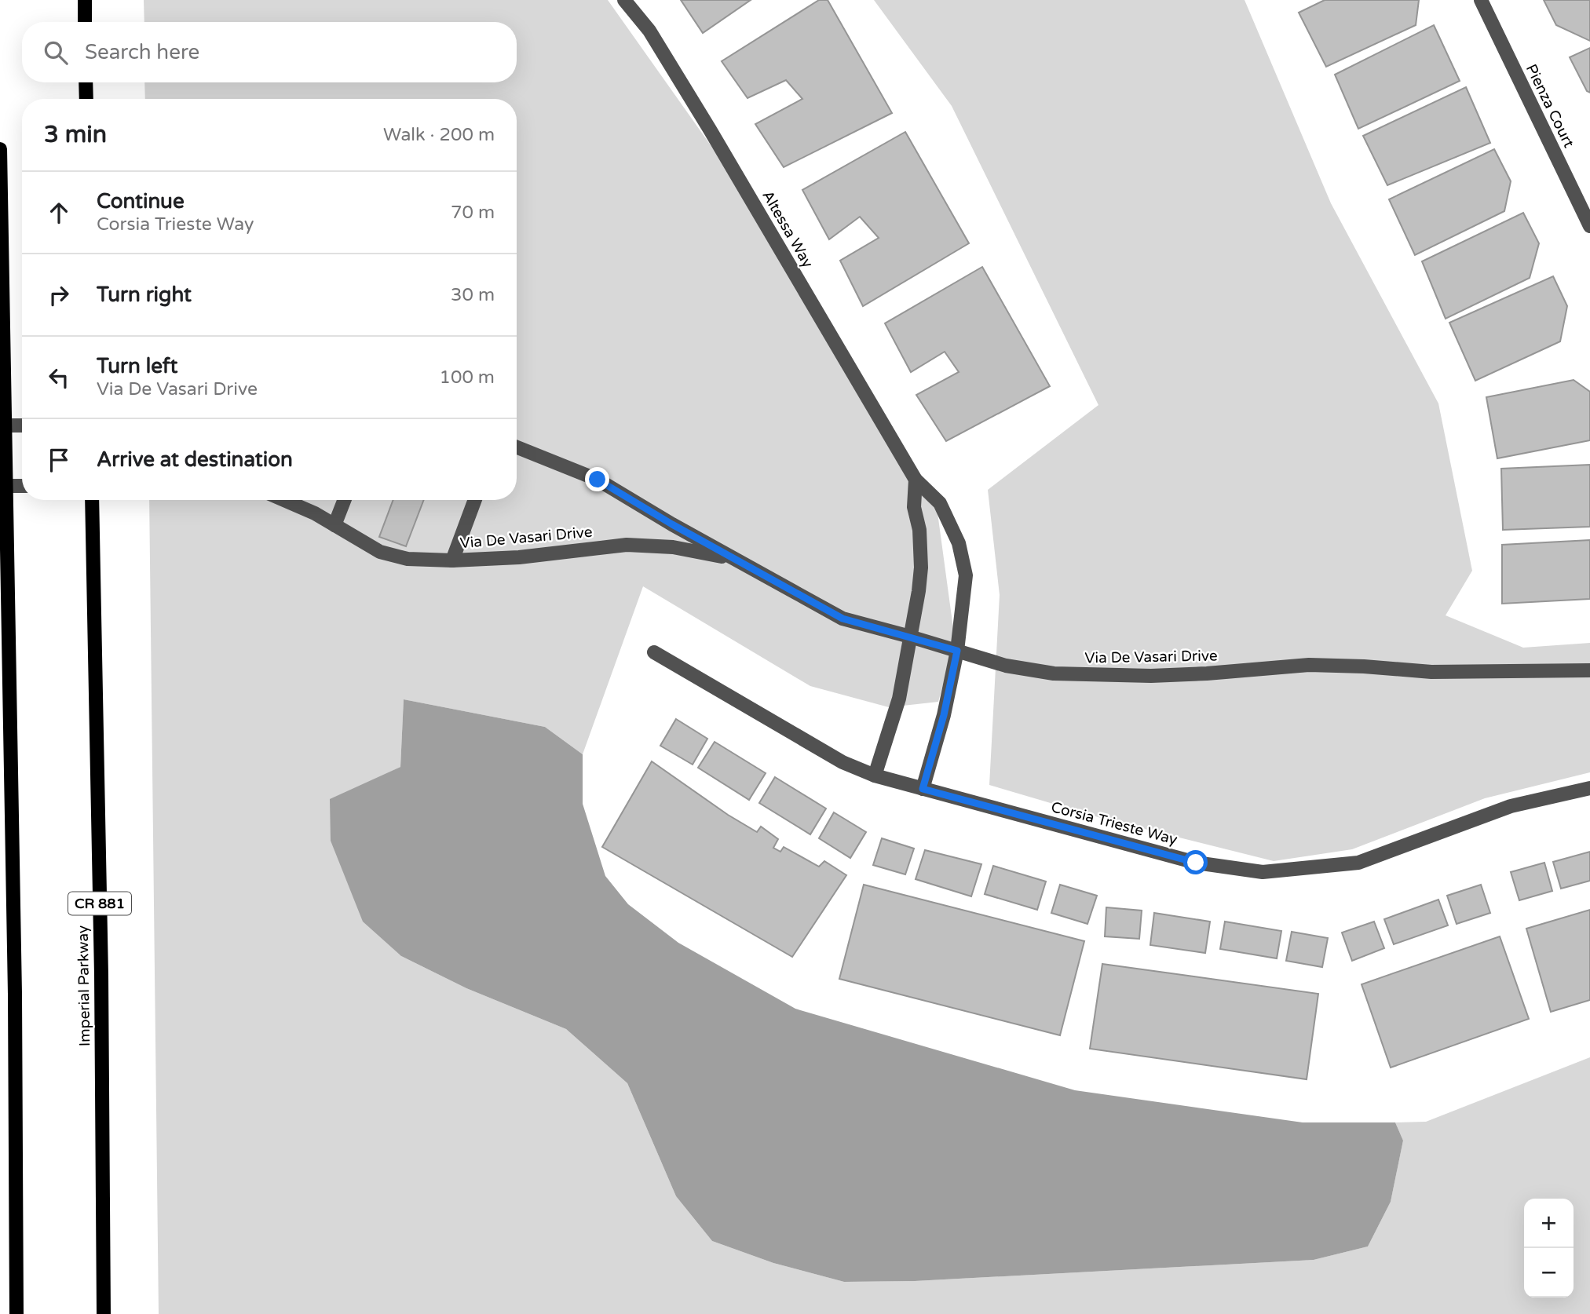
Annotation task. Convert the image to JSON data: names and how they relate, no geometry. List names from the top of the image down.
{
  "streets": {
    "main road": ["CR 881", "Imperial Parkway"],
    "street": [
      "Pienza Court",
      "Altessa Way",
      "Via De Vasari Drive",
      "Corsia Trieste Way"
    ]
  },
  "crossings": [
    ["Altessa Way", "Via De Vasari Drive"],
    ["Altessa Way", "Corsia Trieste Way"]
  ],
  "page": {
    "search": "Search here",
    "heading": ["3 min", "Walk · 200 m"],
    "list": [
      ["Continue", "Corsia Trieste Way", "70 m"],
      ["Turn right", "30 m"],
      ["Turn left", "Via De Vasari Drive", "100 m"],
      "Arrive at destination"
    ],
    "map_buttons": ["+", "−"]
  }
}
